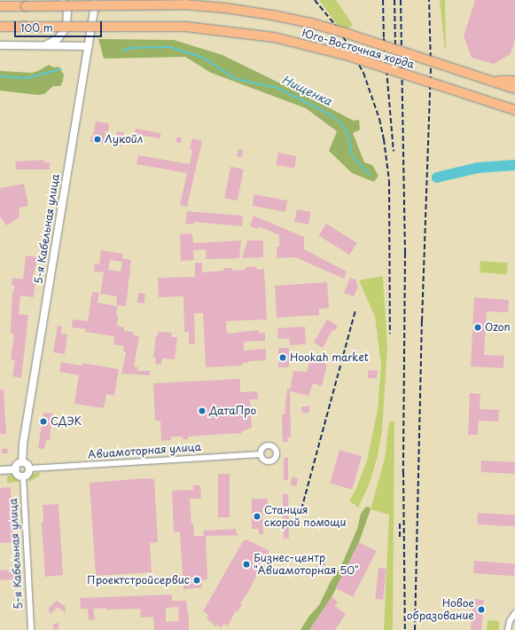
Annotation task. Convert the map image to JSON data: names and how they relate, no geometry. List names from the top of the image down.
{
  "streets": {
    "main road": ["Юго-Восточная хорда"],
    "street": ["5-я Кабельная улица", "Авиамоторная улица"]
  },
  "crossings": [
    ["5-я Кабельная улица", "Авиамоторная улица"]
  ],
  "water": ["Нищенка"],
  "places": [
    "Лукойл",
    "Ozon",
    "Hookah market",
    "ДатаПро",
    "СДЭК",
    "Станция скорой помощи",
    "Бизнес-центр \"Авиамоторная 50\"",
    "Проектстройсервис",
    "Новое образование"
  ],
  "scale_bar": "100 m"
}
